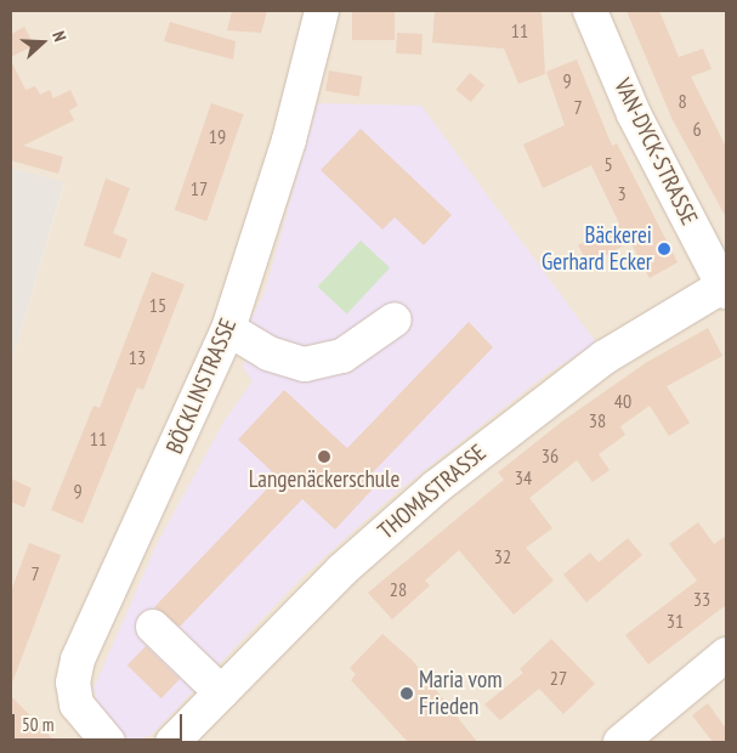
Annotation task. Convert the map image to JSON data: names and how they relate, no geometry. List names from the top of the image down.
{
  "streets": {
    "street": ["VAN-DYCK-STRASSE", "BÖCKLINSTRASSE", "THOMASTRASSE"]
  },
  "crossings": [
    ["VAN-DYCK-STRASSE", "THOMASTRASSE"]
  ],
  "places": ["Bäckerei Gerhard Ecker", "Langenäckerschule", "Maria vom Frieden"],
  "house_numbers": [
    "11",
    "9",
    "8",
    "7",
    "6",
    "19",
    "5",
    "17",
    "3",
    "15",
    "13",
    "40",
    "38",
    "11",
    "36",
    "34",
    "9",
    "32",
    "7",
    "28",
    "33",
    "31",
    "27"
  ],
  "scale_bar": "50 m",
  "north": "right"
}
